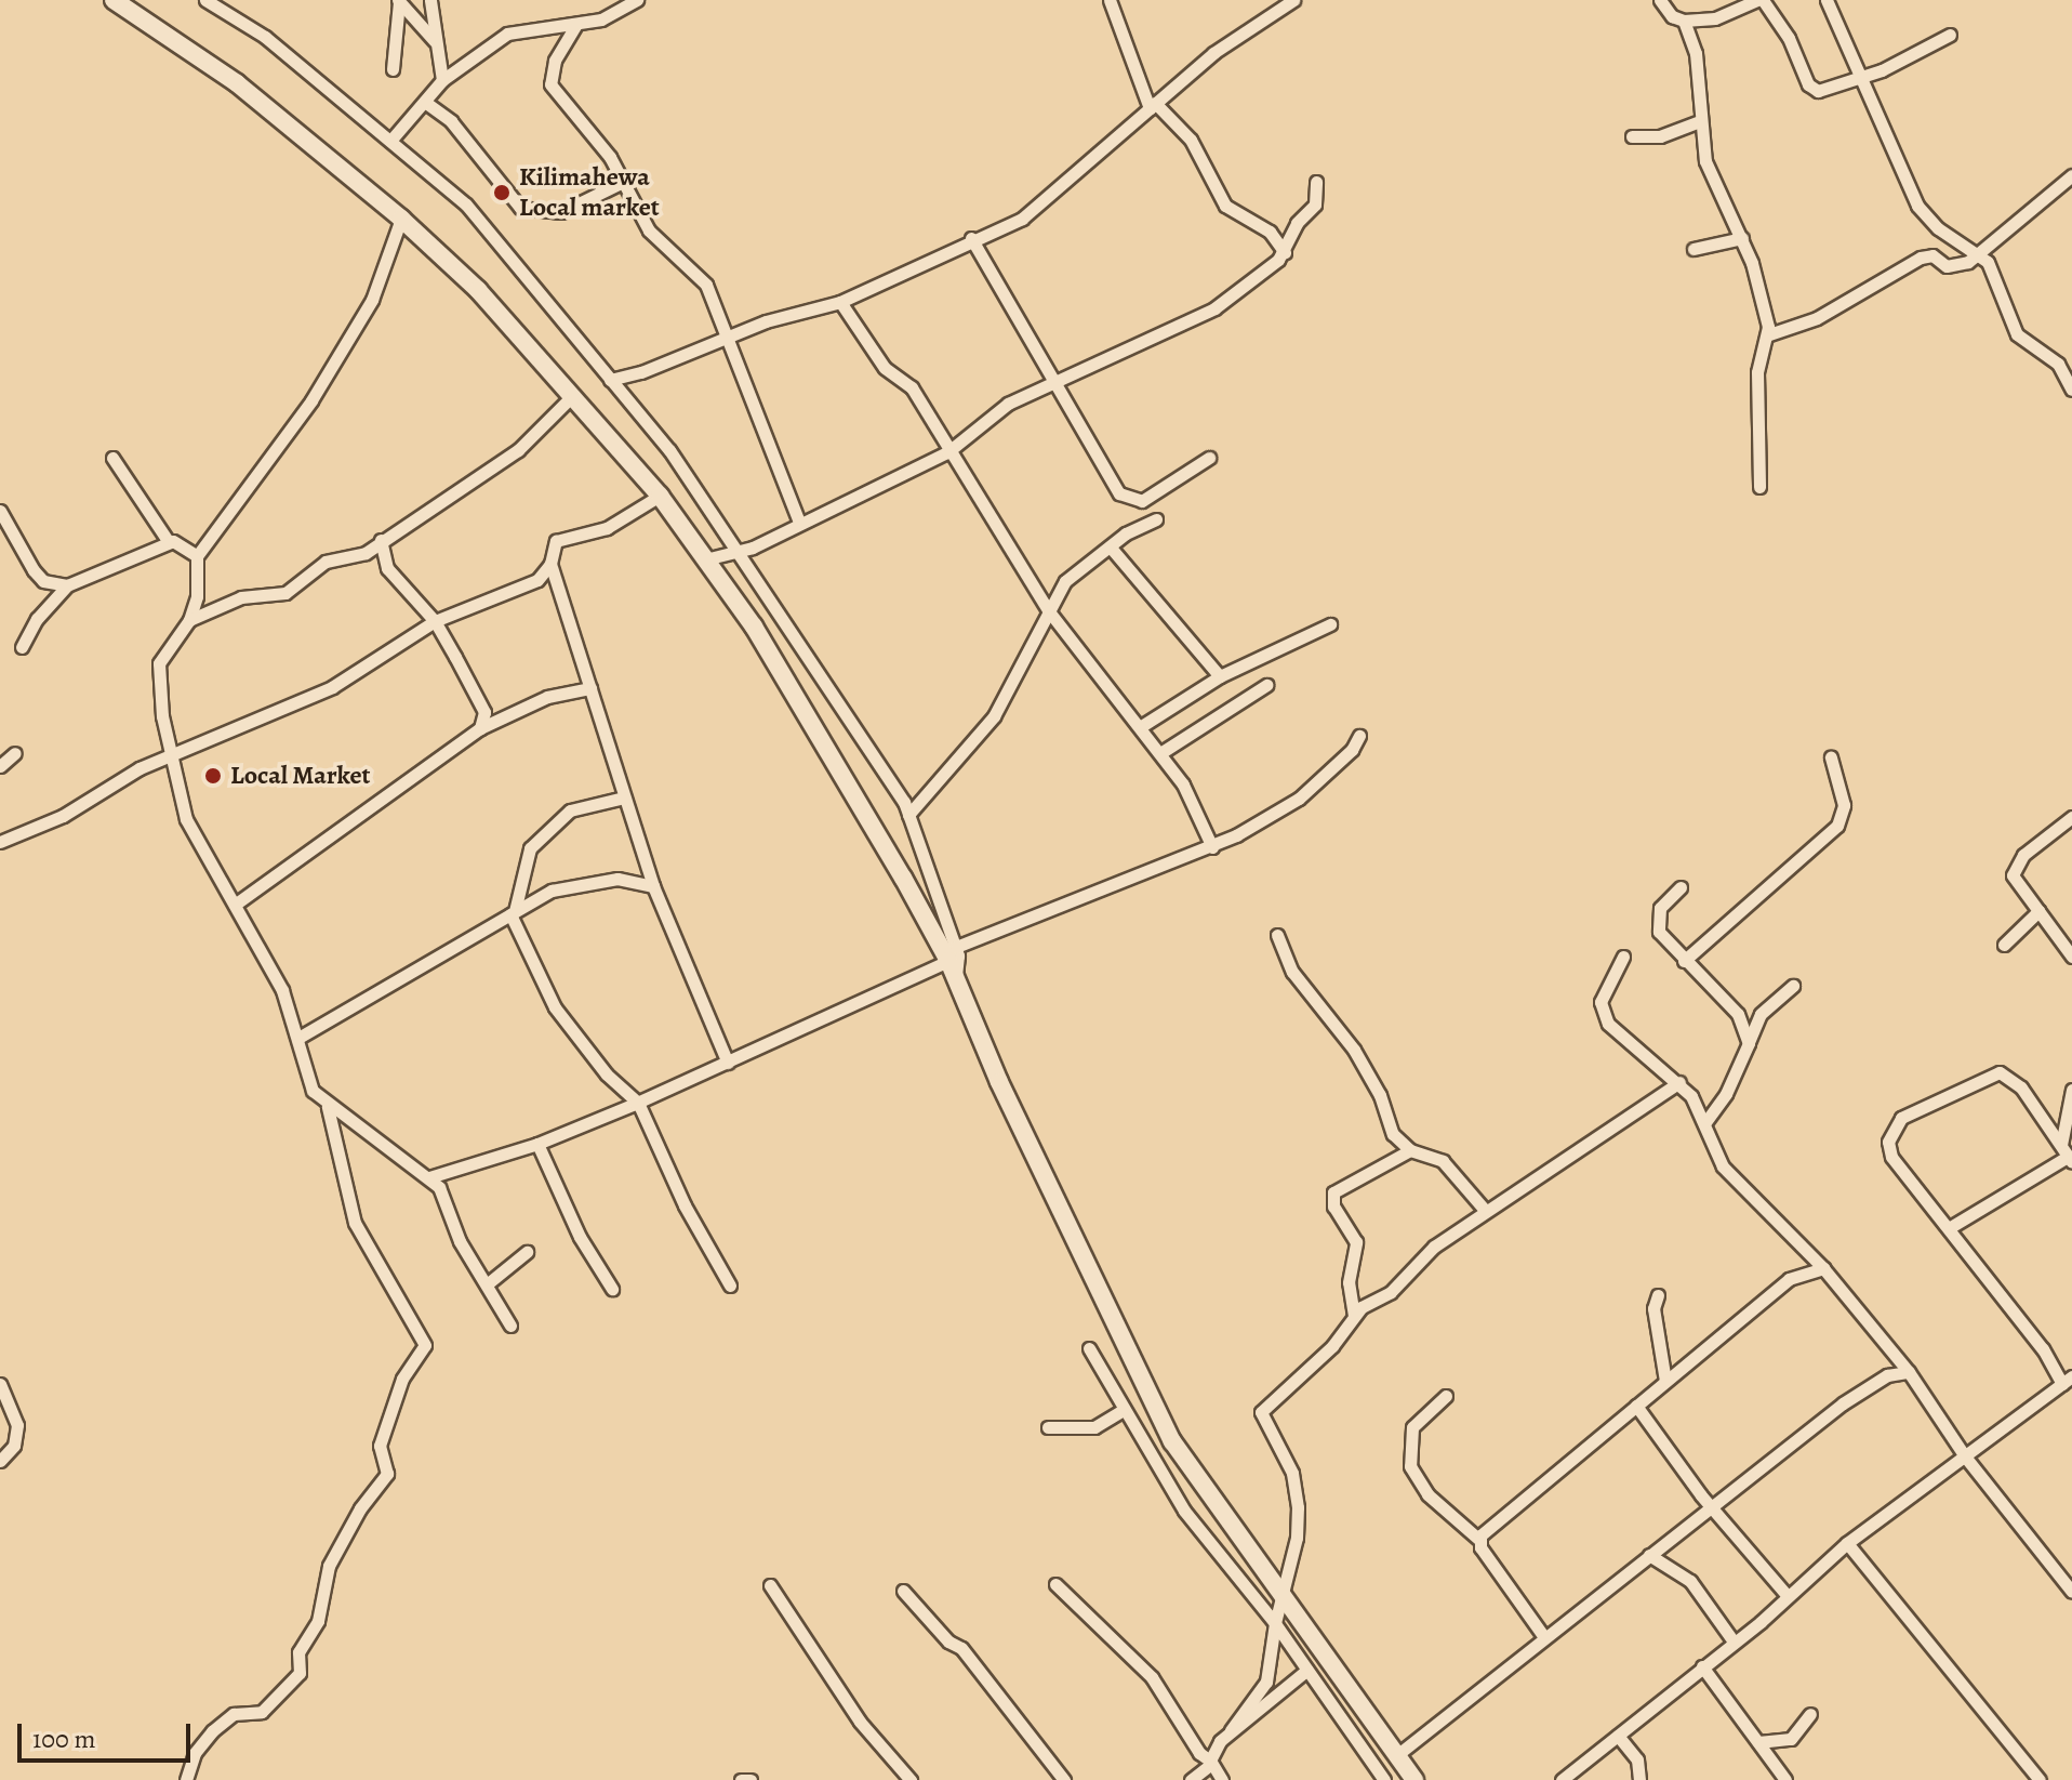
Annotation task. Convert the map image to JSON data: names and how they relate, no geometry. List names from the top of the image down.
{
  "places": ["Kilimahewa Local market", "Local Market"],
  "scale_bar": "100 m"
}
